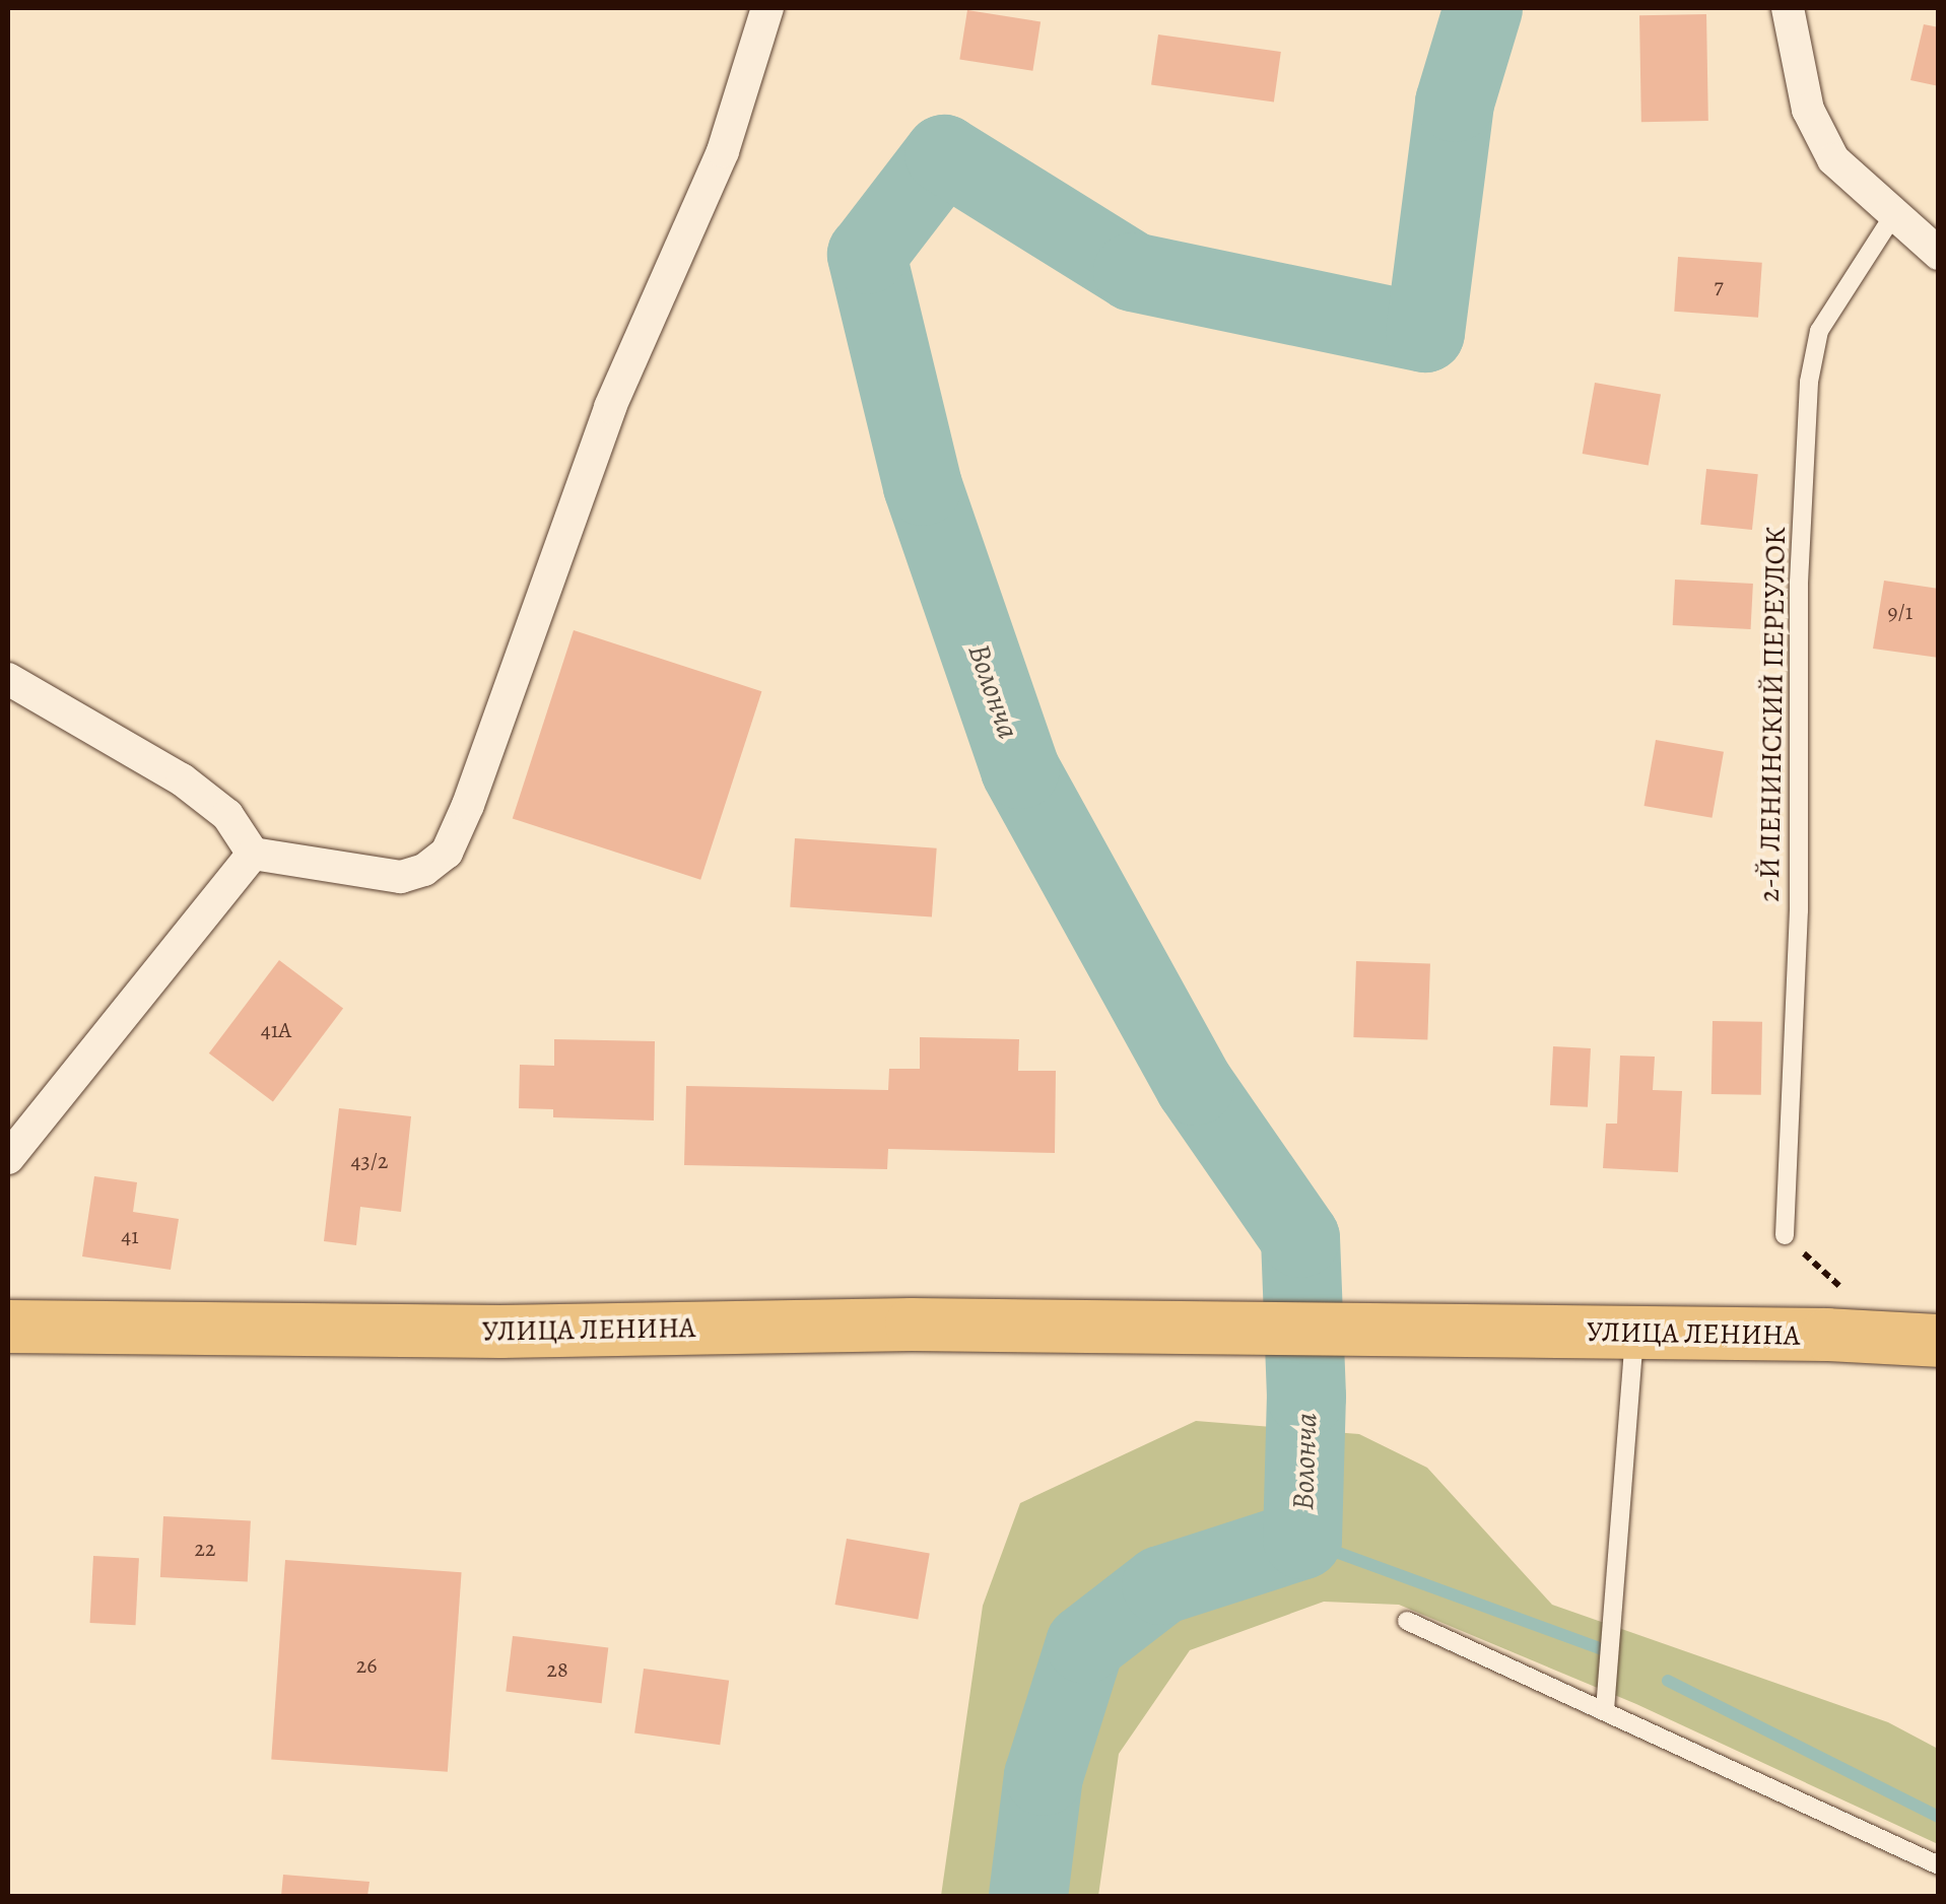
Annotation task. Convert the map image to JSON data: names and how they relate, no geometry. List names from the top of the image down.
{
  "streets": {
    "main road": ["УЛИЦА ЛЕНИНА"],
    "lane": ["2-Й ЛЕНИНСКИЙ ПЕРЕУЛОК"]
  },
  "water": ["Волонча"],
  "house_numbers": [
    "7",
    "9/1",
    "41А",
    "43/2",
    "41",
    "22",
    "26",
    "28"
  ]
}
